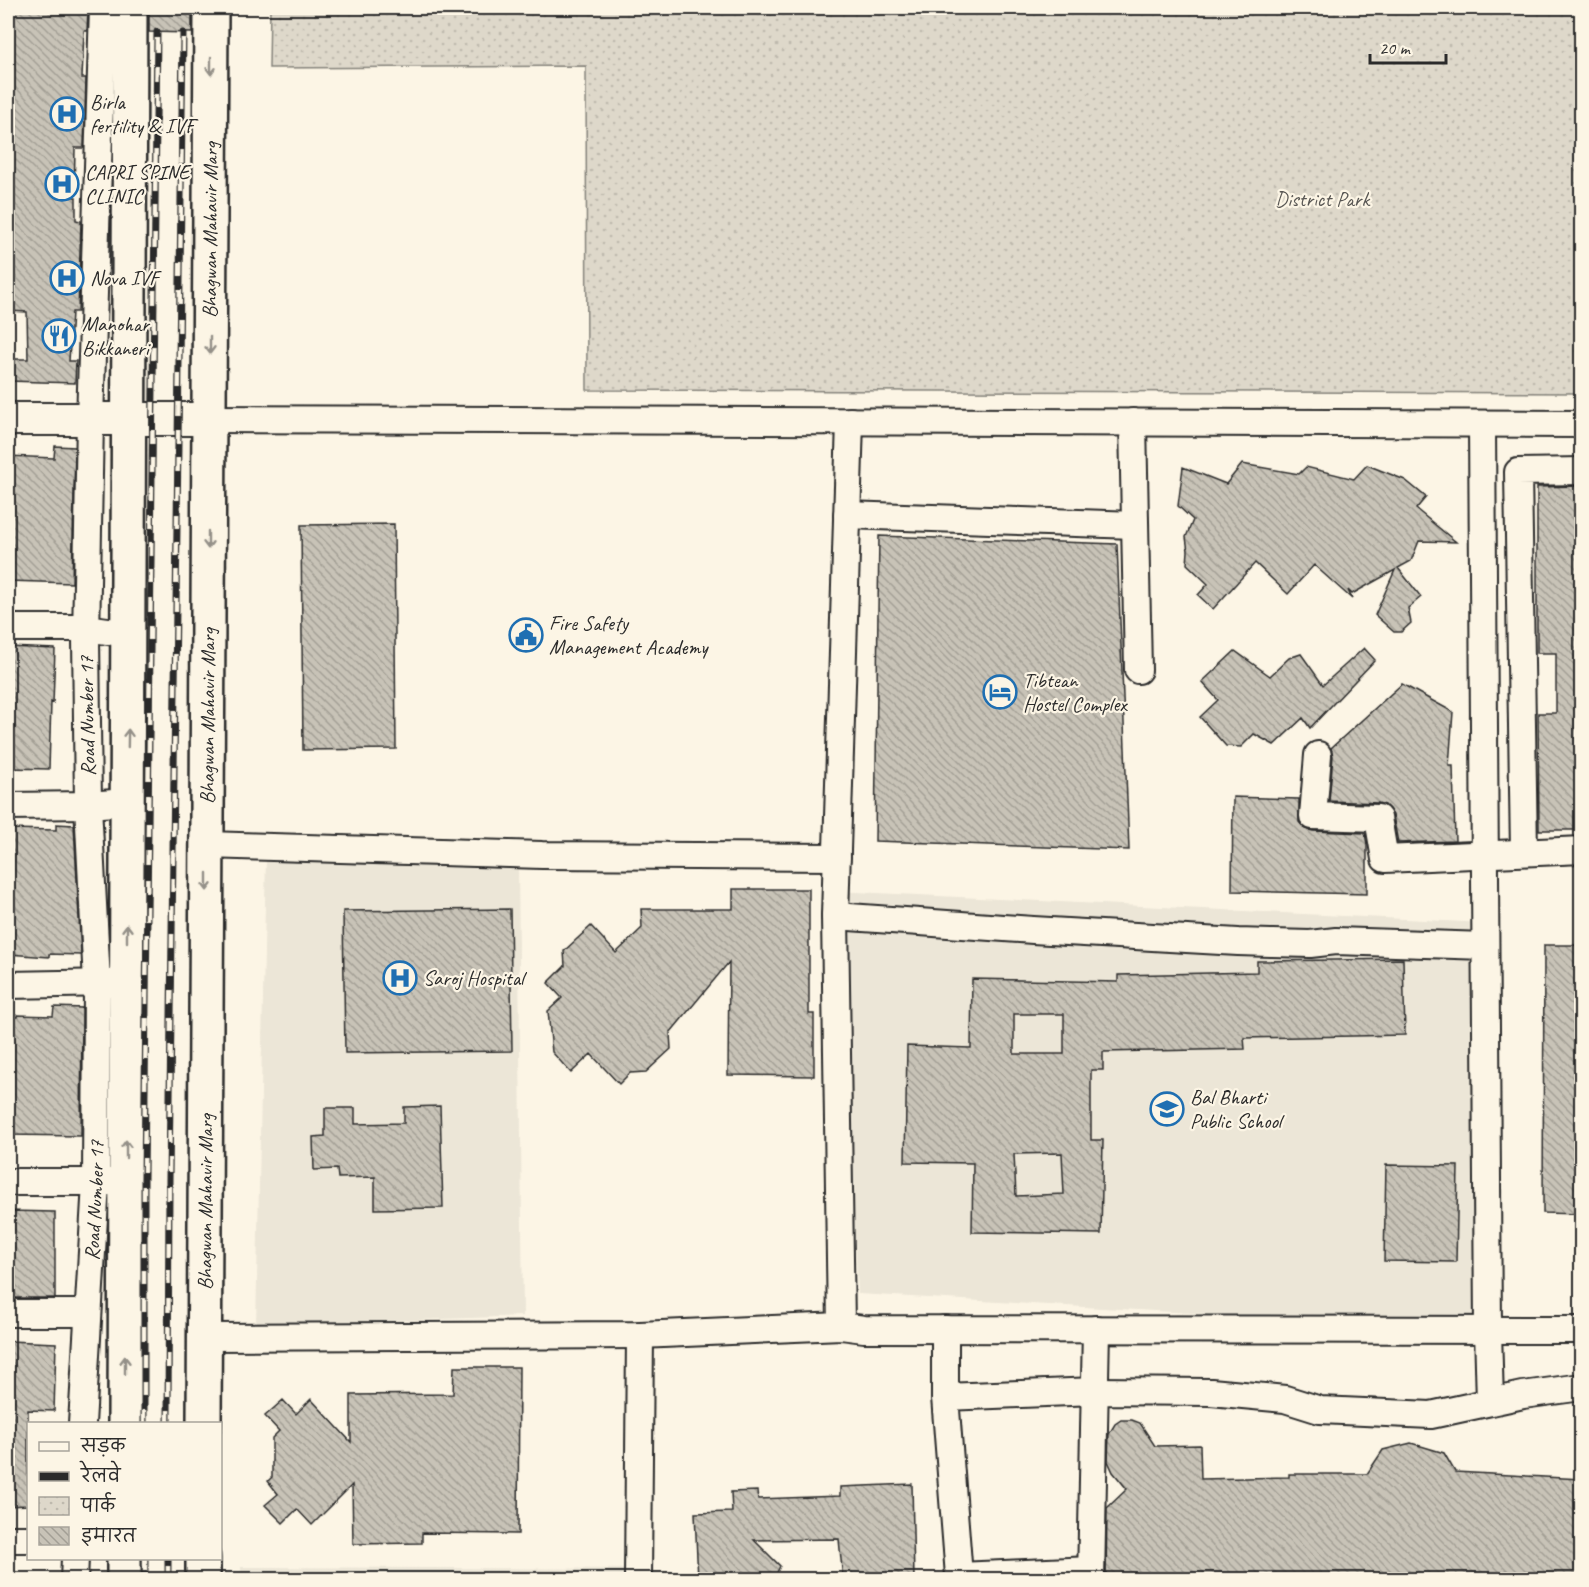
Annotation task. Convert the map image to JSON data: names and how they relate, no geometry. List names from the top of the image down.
{
  "streets": {
    "main road": ["Bhagwan Mahavir Marg"],
    "street": ["Road Number 17"]
  },
  "parks": ["District Park"],
  "places": {
    "hospital": [
      "Birla fertility & IVF",
      "CAPRI SPINE CLINIC",
      "Nova IVF",
      "Saroj Hospital"
    ],
    "restaurant": ["Manohar Bikkaneri"],
    "public building": ["Fire Safety Management Academy"],
    "hotel": ["Tibtean Hostel Complex"],
    "school or university": ["Bal Bharti Public School"]
  },
  "legend": [
    "सड़क",
    "रेलवे",
    "पार्क",
    "इमारत"
  ],
  "scale_bar": "20 m"
}
